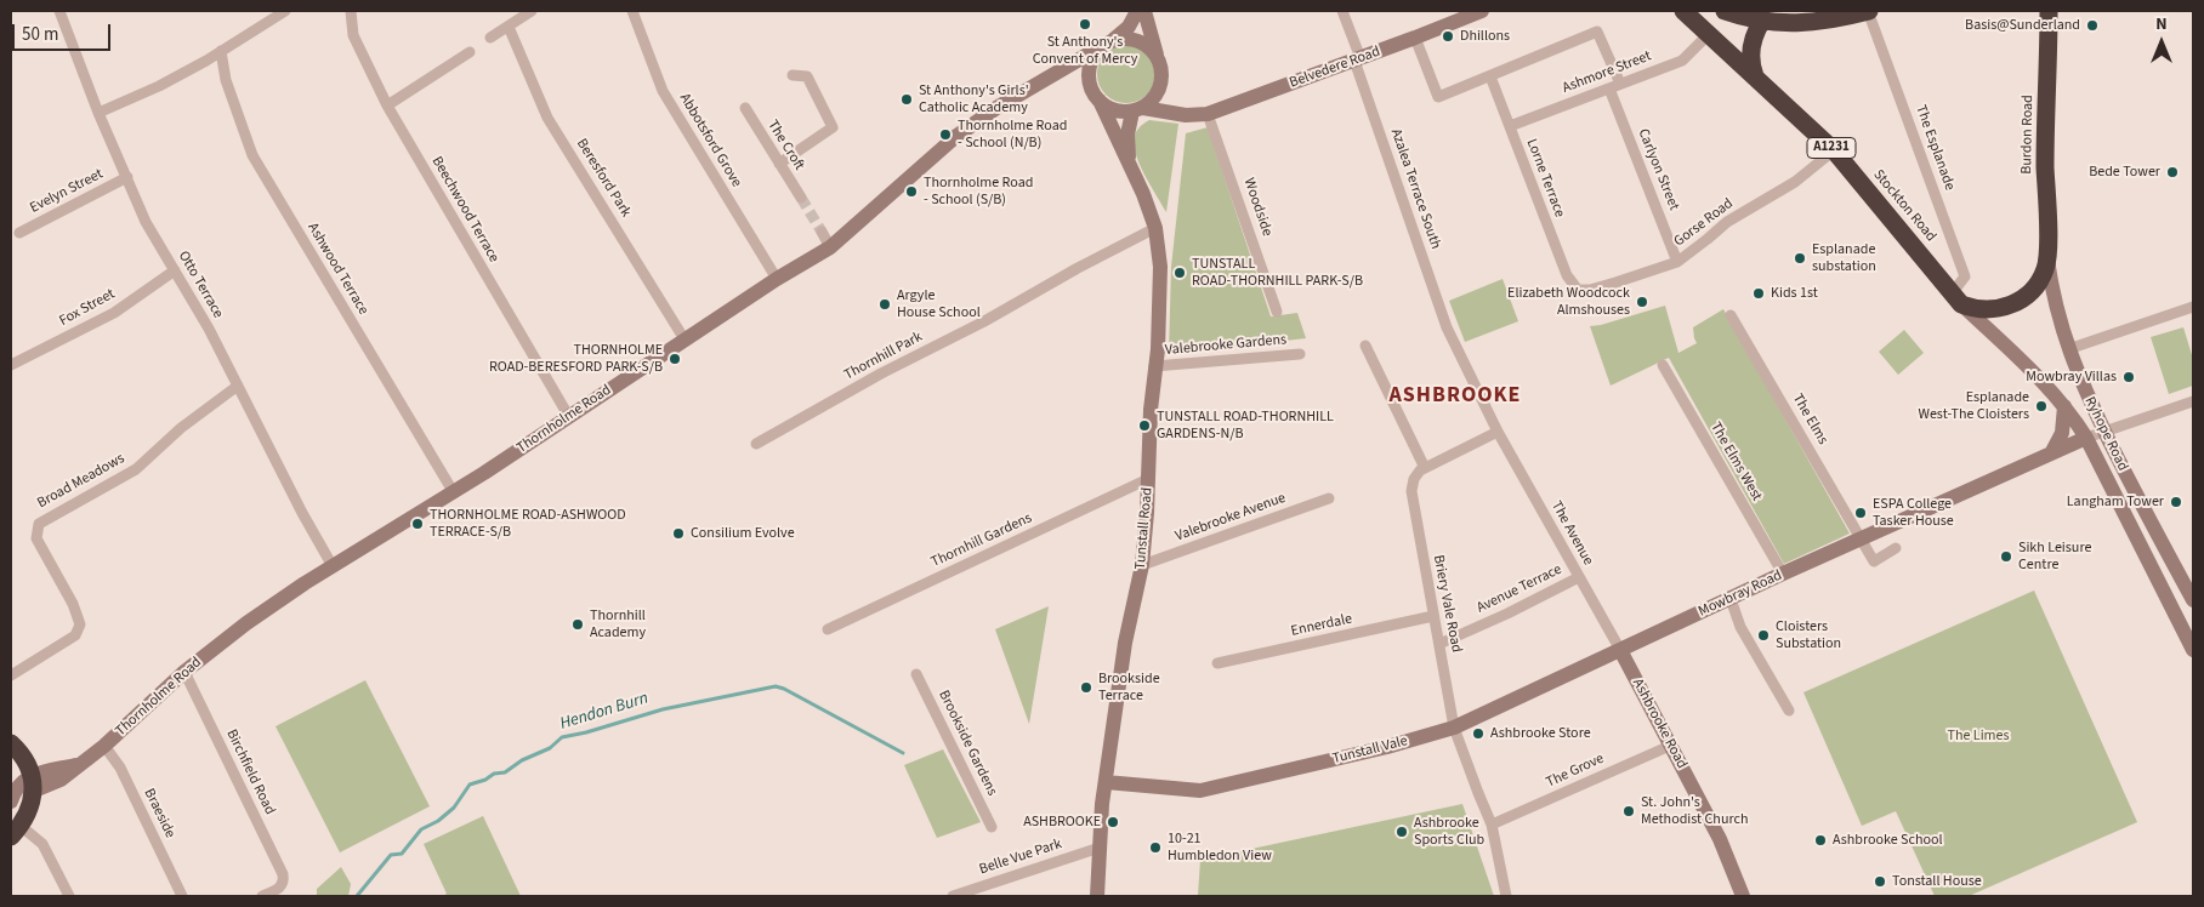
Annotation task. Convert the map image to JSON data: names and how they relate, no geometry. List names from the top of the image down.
{
  "streets": {
    "highway": ["Burdon Road", "A1231", "Stockton Road"],
    "street": [
      "Belvedere Road",
      "Ashmore Street",
      "Abbotsford Grove",
      "The Croft",
      "The Esplanade",
      "Carlyon Street",
      "Beresford Park",
      "Lorne Terrace",
      "Azalea Terrace South",
      "Evelyn Street",
      "Woodside",
      "Beechwood Terrace",
      "Gorse Road",
      "Ashwood Terrace",
      "Otto Terrace",
      "Fox Street",
      "Valebrooke Gardens",
      "Thornhill Park",
      "Thornholme Road",
      "The Elms",
      "Ryhope Road",
      "The Elms West",
      "Broad Meadows",
      "Valebrooke Avenue",
      "Tunstall Road",
      "The Avenue",
      "Thornhill Gardens",
      "Avenue Terrace",
      "Mowbray Road",
      "Briery Vale Road",
      "Ennerdale",
      "Ashbrooke Road",
      "Brookside Gardens",
      "Tunstall Vale",
      "The Grove",
      "Birchfield Road",
      "Braeside",
      "Belle Vue Park"
    ]
  },
  "crossings": [
    ["Belvedere Road", "Azalea Terrace South"],
    ["Belvedere Road", "Woodside"],
    ["Belvedere Road", "Thornholme Road"],
    ["Belvedere Road", "Tunstall Road"],
    ["Ashmore Street", "Carlyon Street"],
    ["Ashmore Street", "Lorne Terrace"],
    ["Ashmore Street", "Stockton Road"],
    ["Burdon Road", "Ryhope Road"],
    ["Abbotsford Grove", "Thornholme Road"],
    ["The Esplanade", "Stockton Road"],
    ["Carlyon Street", "Gorse Road"],
    ["Beresford Park", "Thornholme Road"],
    ["Lorne Terrace", "Gorse Road"],
    ["Azalea Terrace South", "The Avenue"],
    ["Evelyn Street", "Otto Terrace"],
    ["Stockton Road", "Gorse Road"],
    ["Stockton Road", "Ryhope Road"],
    ["Beechwood Terrace", "Thornholme Road"],
    ["Ashwood Terrace", "Thornholme Road"],
    ["Otto Terrace", "Fox Street"],
    ["Otto Terrace", "Thornholme Road"],
    ["Otto Terrace", "Broad Meadows"],
    ["Valebrooke Gardens", "Tunstall Road"],
    ["Thornhill Park", "Tunstall Road"],
    ["Thornholme Road", "Tunstall Road"],
    ["Thornholme Road", "Birchfield Road"],
    ["Thornholme Road", "Braeside"],
    ["The Elms", "Mowbray Road"],
    ["Ryhope Road", "Mowbray Road"],
    ["The Elms West", "Mowbray Road"],
    ["Valebrooke Avenue", "Tunstall Road"],
    ["Tunstall Road", "Thornhill Gardens"],
    ["Tunstall Road", "Tunstall Vale"],
    ["Tunstall Road", "Belle Vue Park"],
    ["The Avenue", "Avenue Terrace"],
    ["The Avenue", "Mowbray Road"],
    ["The Avenue", "Ashbrooke Road"],
    ["The Avenue", "Tunstall Vale"],
    ["Avenue Terrace", "Briery Vale Road"],
    ["Mowbray Road", "Ashbrooke Road"],
    ["Mowbray Road", "Tunstall Vale"],
    ["Briery Vale Road", "Ennerdale"],
    ["Briery Vale Road", "Tunstall Vale"],
    ["Briery Vale Road", "The Grove"],
    ["Ashbrooke Road", "Tunstall Vale"],
    ["Ashbrooke Road", "The Grove"]
  ],
  "districts": ["ASHBROOKE"],
  "water": ["Hendon Burn"],
  "parks": ["The Limes"],
  "places": [
    "St Anthony's Convent of Mercy",
    "Basis@Sunderland",
    "Dhillons",
    "St Anthony's Girls' Catholic Academy",
    "Thornholme Road - School (N/B)",
    "Bede Tower",
    "Thornholme Road - School (S/B)",
    "Esplanade substation",
    "TUNSTALL ROAD-THORNHILL PARK-S/B",
    "Kids 1st",
    "Elizabeth Woodcock Almshouses",
    "Argyle House School",
    "THORNHOLME ROAD-BERESFORD PARK-S/B",
    "Mowbray Villas",
    "Esplanade West-The Cloisters",
    "TUNSTALL ROAD-THORNHILL GARDENS-N/B",
    "Langham Tower",
    "ESPA College Tasker House",
    "THORNHOLME ROAD-ASHWOOD TERRACE-S/B",
    "Consilium Evolve",
    "Sikh Leisure Centre",
    "Thornhill Academy",
    "Cloisters Substation",
    "Brookside Terrace",
    "Ashbrooke Store",
    "St. John's Methodist Church",
    "ASHBROOKE",
    "Ashbrooke Sports Club",
    "Ashbrooke School",
    "10-21 Humbledon View",
    "Tonstall House"
  ],
  "scale_bar": "50 m",
  "north": "top"
}
